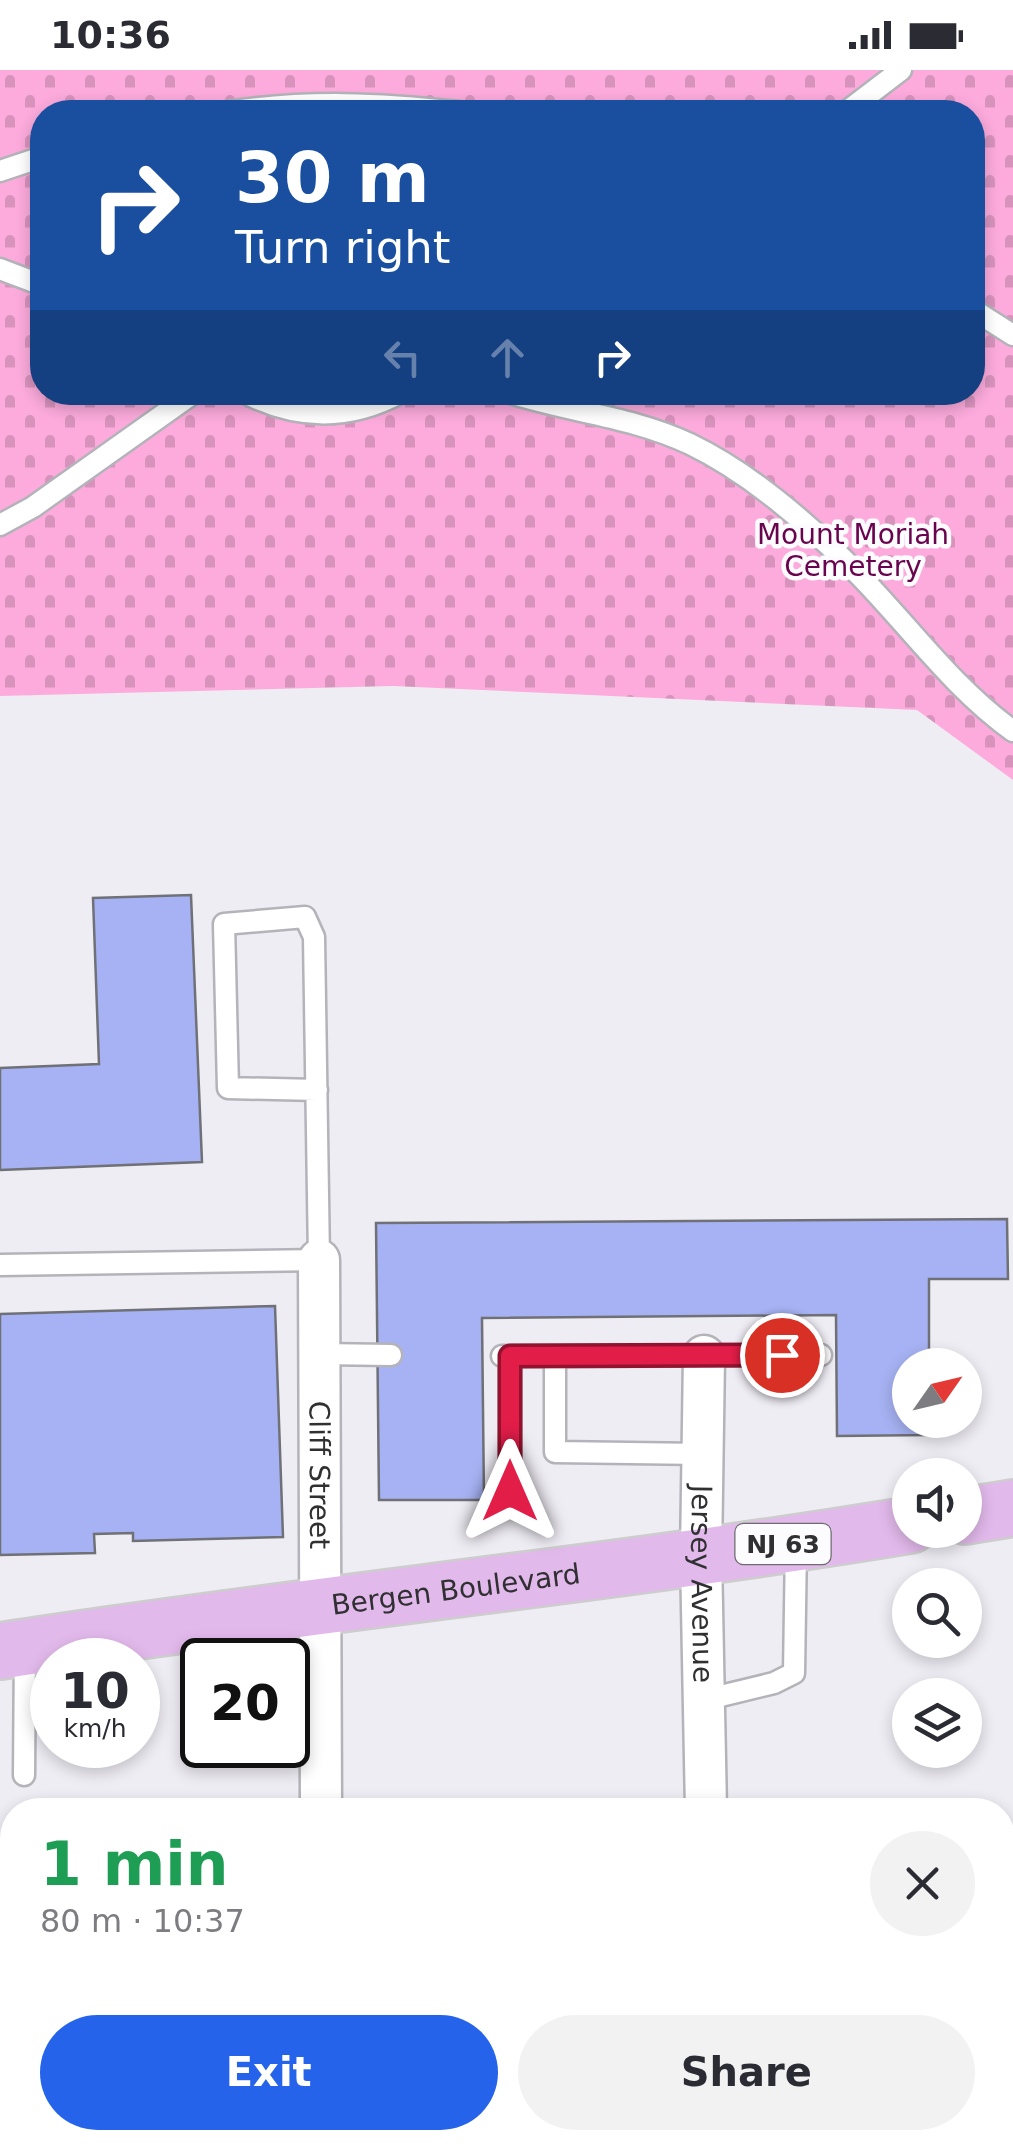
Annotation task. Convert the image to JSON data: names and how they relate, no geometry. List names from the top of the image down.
{
  "streets": {
    "main road": ["NJ 63", "Bergen Boulevard"],
    "street": ["Cliff Street", "Jersey Avenue"]
  },
  "crossings": [
    ["Cliff Street", "Bergen Boulevard"],
    ["Jersey Avenue", "Bergen Boulevard"]
  ],
  "parks": ["Mount Moriah Cemetery"],
  "north": "top right",
  "page": {
    "status": "10:36",
    "turn": ["30 m", "Turn right"],
    "speed": "10 km/h",
    "limit": "20",
    "heading": ["1 min", "80 m · 10:37"],
    "buttons": ["Exit", "Share"]
  }
}
